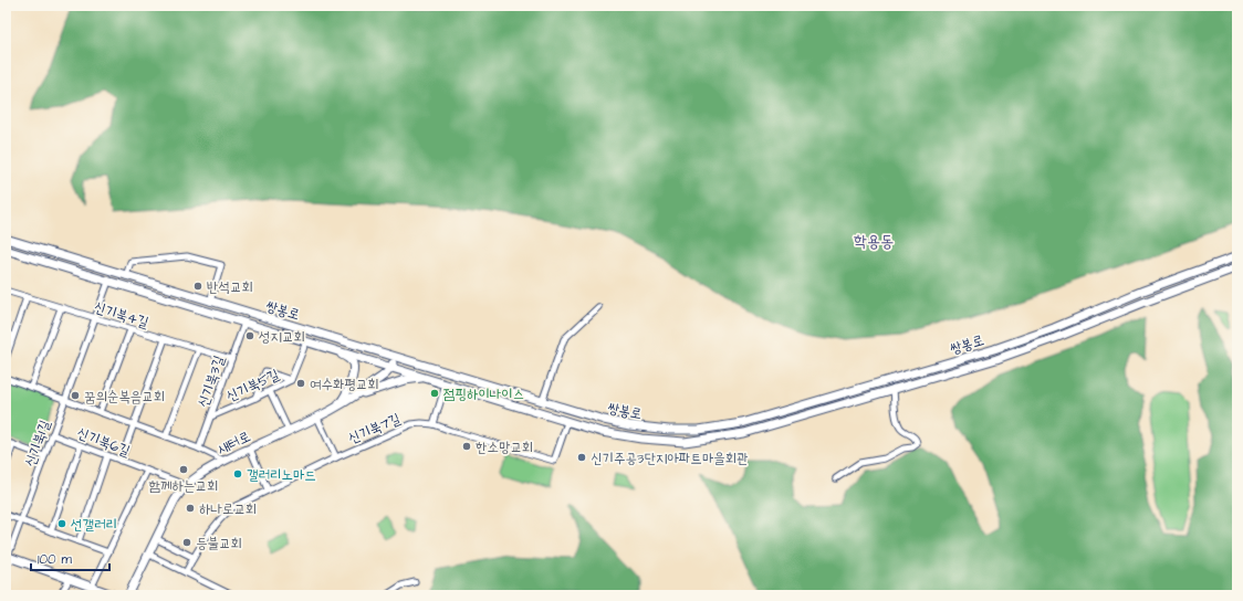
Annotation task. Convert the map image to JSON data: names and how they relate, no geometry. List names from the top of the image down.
{
  "streets": {
    "street": [
      "쌍봉로",
      "신기북4길",
      "신기북3길",
      "신기북5길",
      "신기북7길",
      "신기북6길",
      "새터로",
      "신기북1길"
    ]
  },
  "crossings": [
    ["쌍봉로", "신기북3길"],
    ["쌍봉로", "신기북5길"],
    ["쌍봉로", "신기북7길"],
    ["쌍봉로", "새터로"],
    ["신기북4길", "신기북3길"],
    ["신기북3길", "신기북5길"],
    ["신기북6길", "새터로"],
    ["신기북6길", "신기북1길"]
  ],
  "districts": ["학용동"],
  "places": [
    "반석교회",
    "성지교회",
    "여수화평교회",
    "점핑하이나이스",
    "꿈의순복음교회",
    "한소망교회",
    "신기주공3단지아파트마을회관",
    "함께하는교회",
    "갤러리노마드",
    "하나로교회",
    "선갤러리",
    "등불교회"
  ],
  "scale_bar": "100 m"
}
